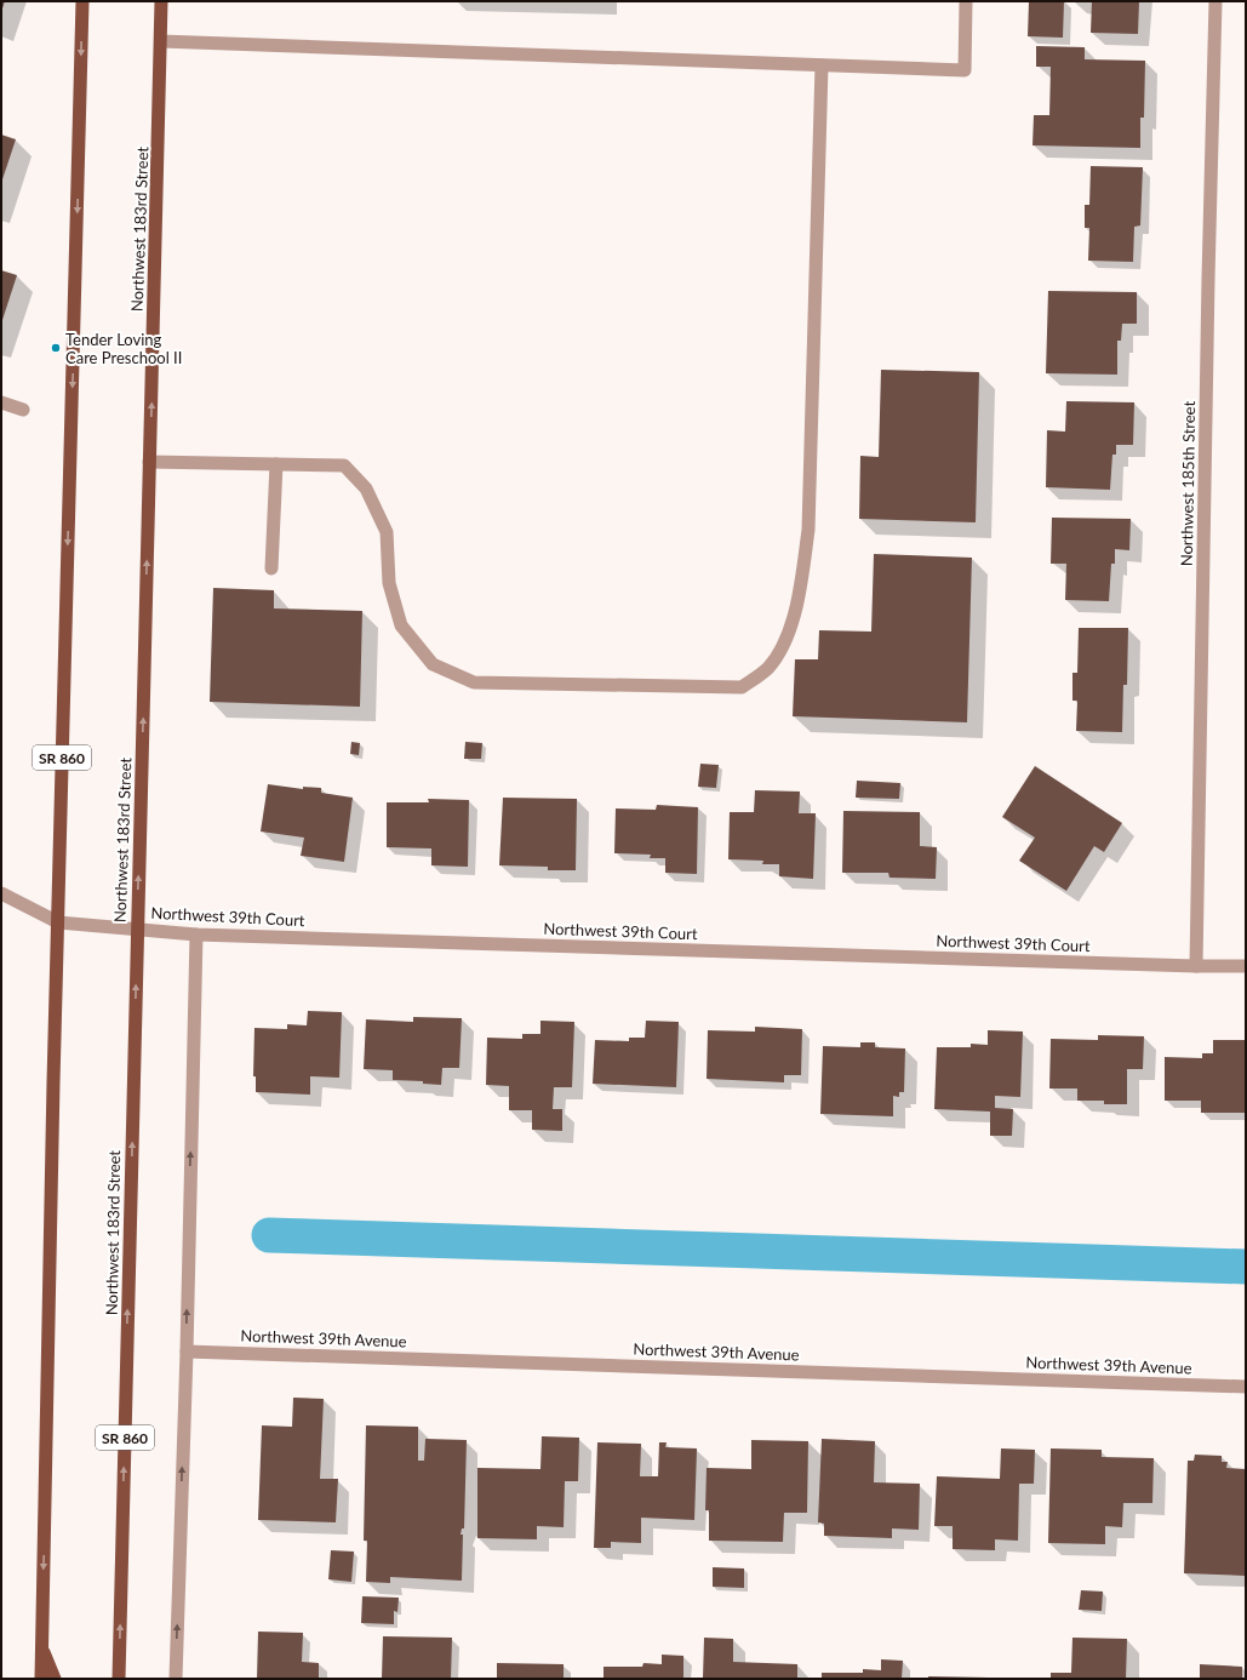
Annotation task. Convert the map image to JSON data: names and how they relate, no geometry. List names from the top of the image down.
{
  "streets": {
    "main road": ["Northwest 183rd Street", "SR 860"],
    "street": ["Northwest 185th Street", "Northwest 39th Court", "Northwest 39th Avenue"]
  },
  "crossings": [
    ["Northwest 183rd Street", "Northwest 39th Court"],
    ["Northwest 185th Street", "Northwest 39th Court"],
    ["SR 860", "Northwest 39th Court"]
  ],
  "places": ["Tender Loving Care Preschool II"]
}
